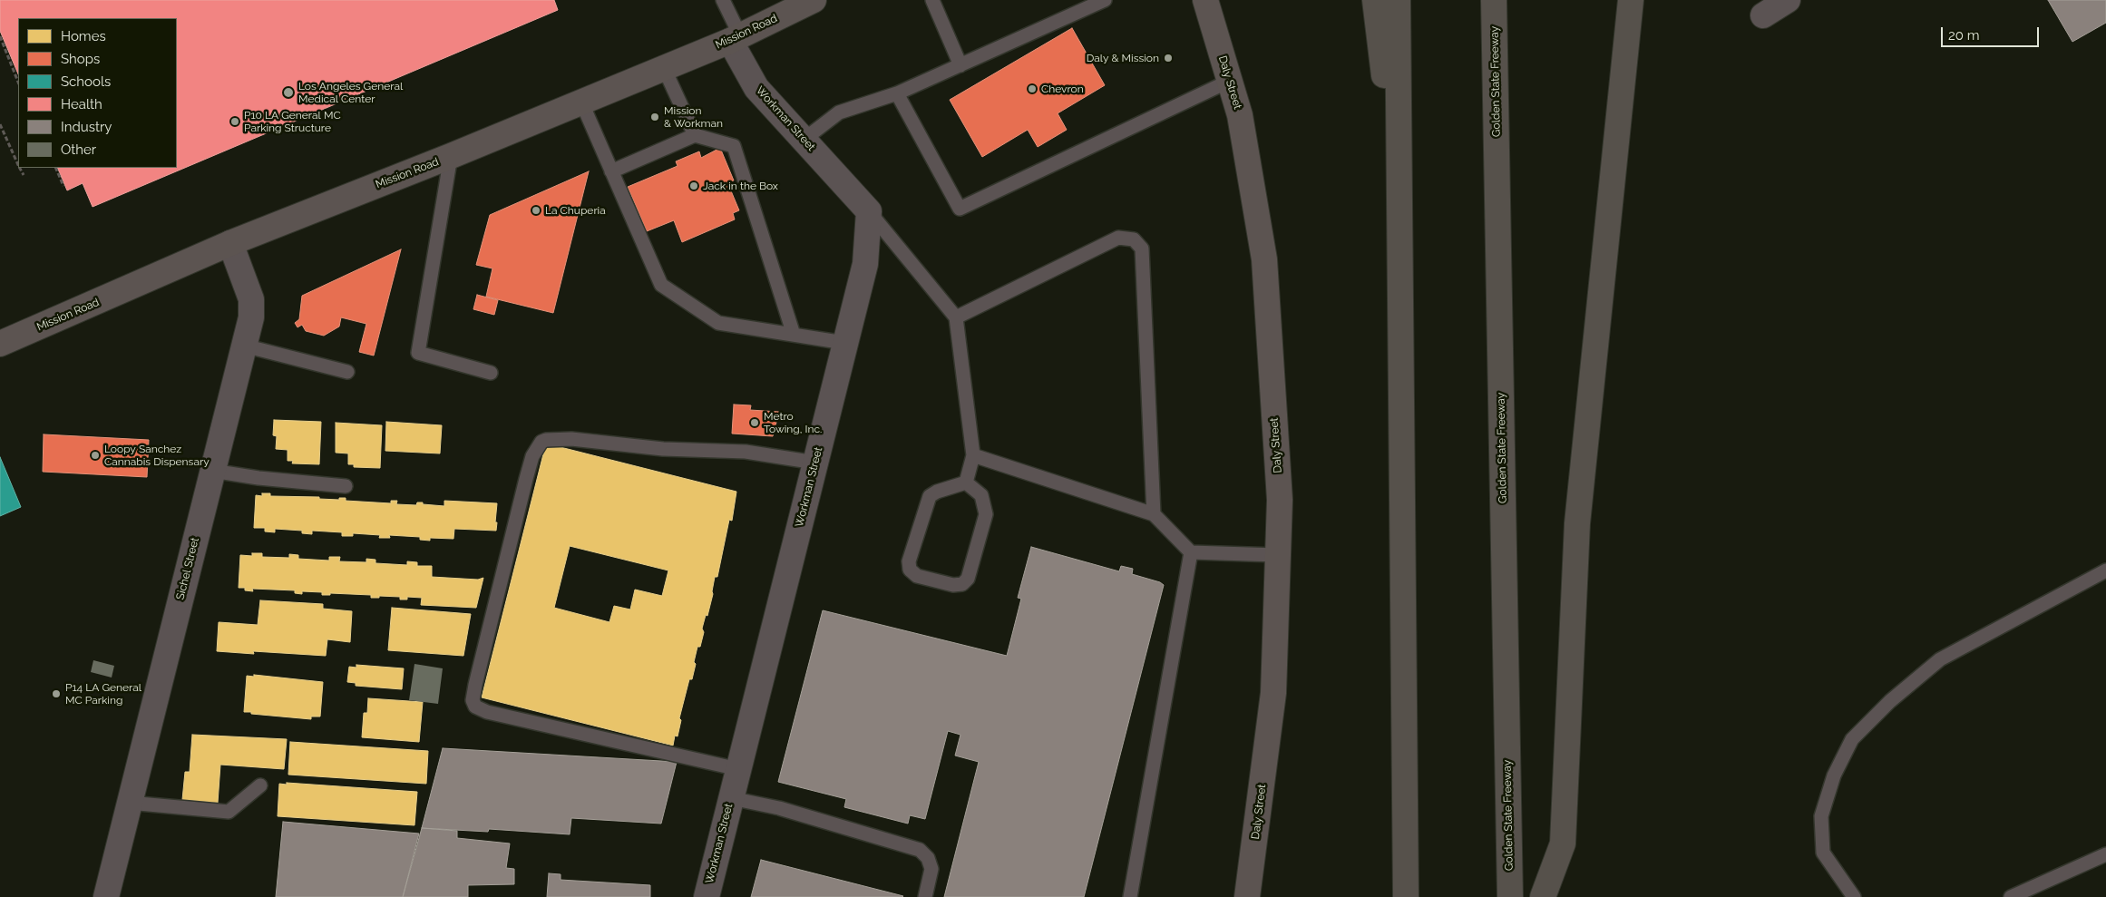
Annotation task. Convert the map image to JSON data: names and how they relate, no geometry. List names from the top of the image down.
{
  "streets": {
    "highway": ["Golden State Freeway"],
    "main road": ["Mission Road", "Daly Street"],
    "street": ["Workman Street", "Sichel Street"]
  },
  "crossings": [
    ["Mission Road", "Workman Street"],
    ["Mission Road", "Sichel Street"]
  ],
  "places": [
    "Daly & Mission",
    "Chevron",
    "Los Angeles General Medical Center",
    "Mission & Workman",
    "P10 LA General MC Parking Structure",
    "Jack in the Box",
    "La Chuperia",
    "Metro Towing, Inc.",
    "Loopy Sanchez Cannabis Dispensary",
    "P14 LA General MC Parking"
  ],
  "legend": [
    "Homes",
    "Shops",
    "Schools",
    "Health",
    "Industry",
    "Other"
  ],
  "scale_bar": "20 m"
}
